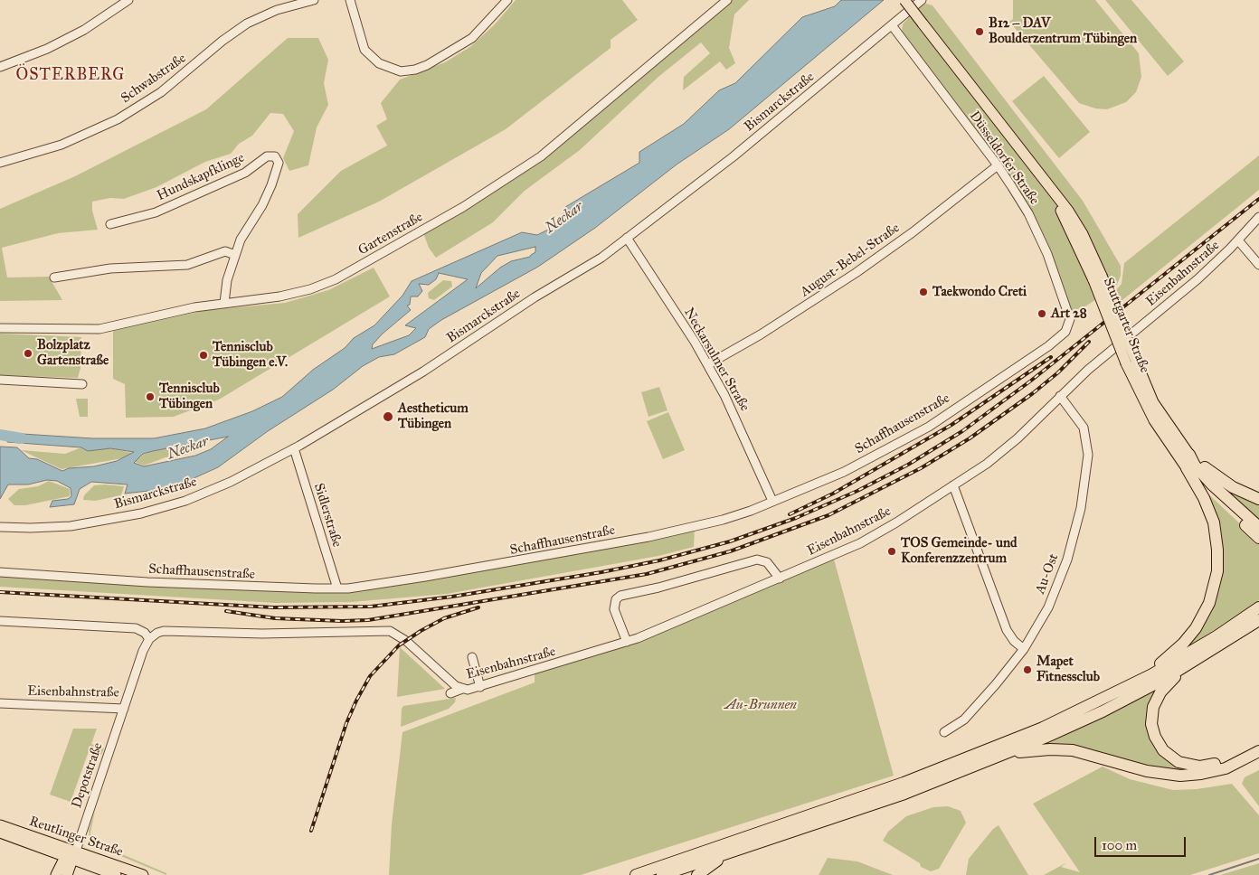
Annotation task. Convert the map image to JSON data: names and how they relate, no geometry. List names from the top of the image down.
{
  "streets": {
    "main road": ["Stuttgarter Straße", "Reutlinger Straße"],
    "street": [
      "Schwabstraße",
      "Bismarckstraße",
      "Düsseldorfer Straße",
      "Hundskapfklinge",
      "Gartenstraße",
      "August-Bebel-Straße",
      "Eisenbahnstraße",
      "Neckarsulmer Straße",
      "Schaffhausenstraße",
      "Sidlerstraße",
      "Au-Ost",
      "Depotstraße"
    ]
  },
  "crossings": [
    ["Bismarckstraße", "Düsseldorfer Straße"],
    ["Bismarckstraße", "Neckarsulmer Straße"],
    ["Bismarckstraße", "Sidlerstraße"],
    ["Düsseldorfer Straße", "August-Bebel-Straße"],
    ["Düsseldorfer Straße", "Schaffhausenstraße"],
    ["Hundskapfklinge", "Gartenstraße"],
    ["August-Bebel-Straße", "Neckarsulmer Straße"],
    ["Eisenbahnstraße", "Au-Ost"],
    ["Eisenbahnstraße", "Depotstraße"],
    ["Neckarsulmer Straße", "Schaffhausenstraße"],
    ["Schaffhausenstraße", "Sidlerstraße"],
    ["Depotstraße", "Reutlinger Straße"]
  ],
  "districts": ["ÖSTERBERG"],
  "water": ["Neckar"],
  "parks": ["Au-Brunnen"],
  "places": [
    "B12 – DAV Boulderzentrum Tübingen",
    "Taekwondo Creti",
    "Art 28",
    "Bolzplatz Gartenstraße",
    "Tennisclub Tübingen e.V.",
    "Tennisclub Tübingen",
    "Aestheticum Tübingen",
    "TOS Gemeinde- und Konferenzzentrum",
    "Mapet Fitnessclub"
  ],
  "scale_bar": "100 m"
}
